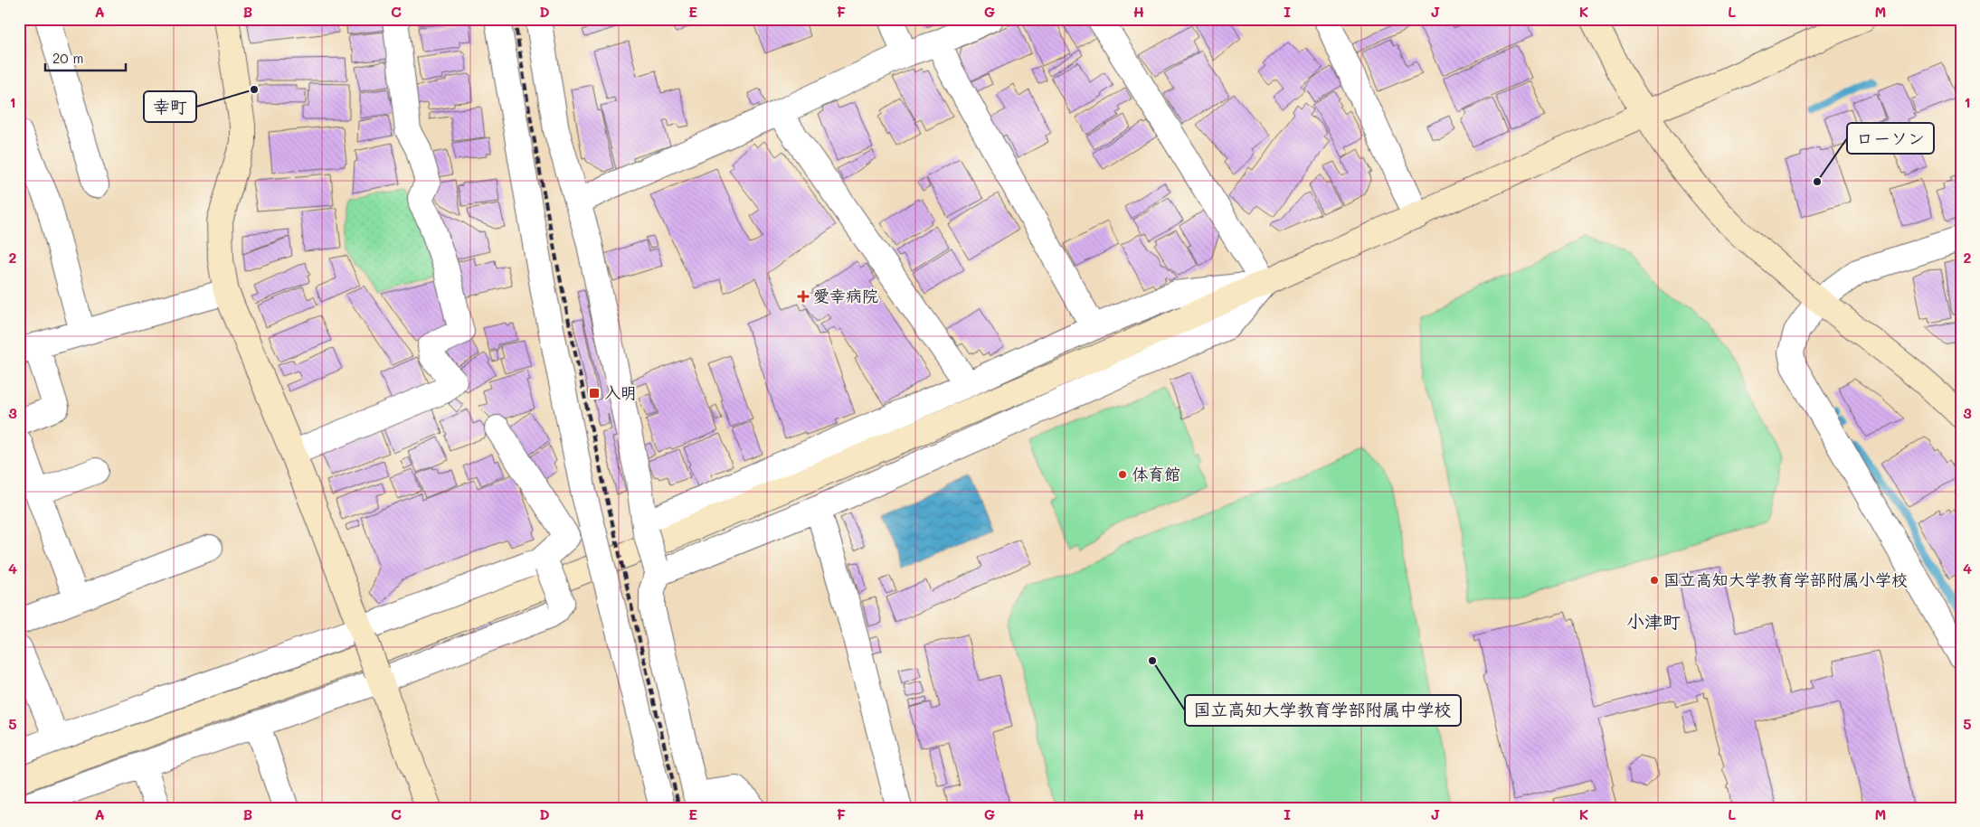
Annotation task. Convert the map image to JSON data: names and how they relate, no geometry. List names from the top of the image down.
{
  "districts": ["小津町"],
  "places": {
    "other": [
      "幸町",
      "ローソン",
      "体育館",
      "国立高知大学教育学部附属小学校",
      "国立高知大学教育学部附属中学校"
    ],
    "health": ["愛幸病院"],
    "transit": ["入明"]
  },
  "scale_bar": "20 m",
  "grid": {
    "columns": [
      "A",
      "B",
      "C",
      "D",
      "E",
      "F",
      "G",
      "H",
      "I",
      "J",
      "K",
      "L",
      "M"
    ],
    "rows": [
      "1",
      "2",
      "3",
      "4",
      "5"
    ]
  }
}
